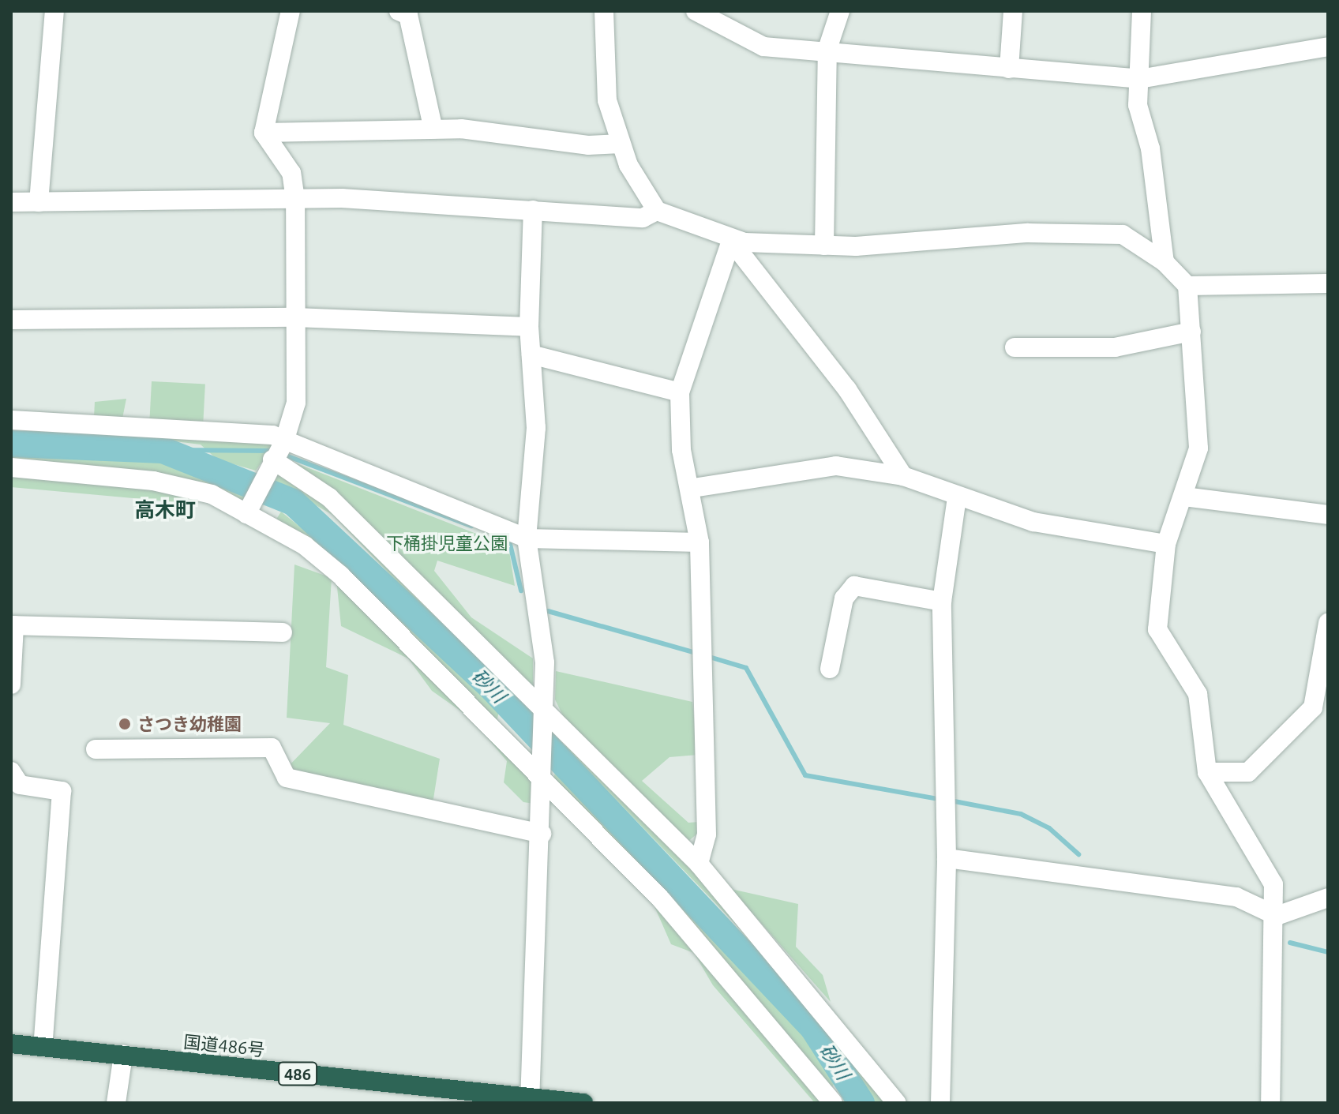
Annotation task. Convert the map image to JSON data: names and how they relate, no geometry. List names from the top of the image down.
{
  "streets": {
    "highway": ["国道486号", "486"]
  },
  "districts": ["高木町"],
  "water": ["砂川"],
  "parks": ["下桶掛児童公園"],
  "places": ["さつき幼稚園"]
}
